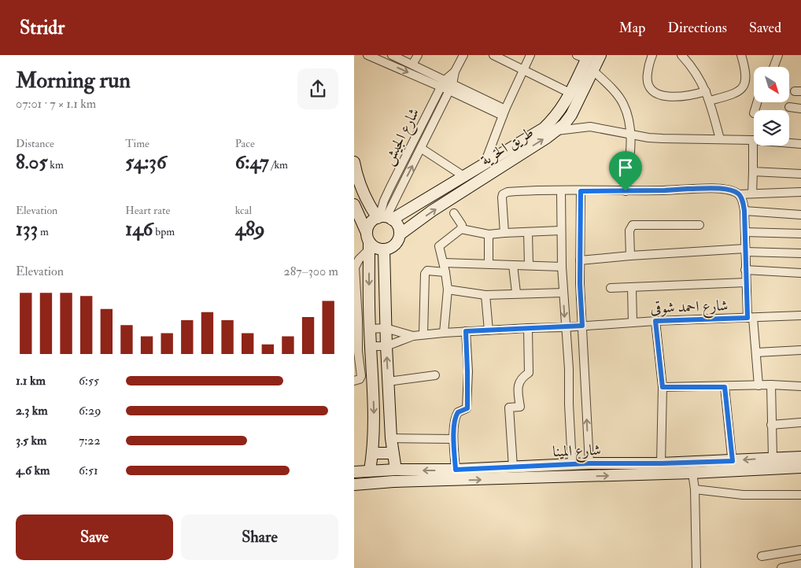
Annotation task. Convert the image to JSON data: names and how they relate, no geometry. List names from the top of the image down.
{
  "streets": {
    "main road": ["طريق الحرية", "شارع المينا"],
    "street": ["شارع الجيش", "شارع احمد شوقى"]
  },
  "crossings": [
    ["شارع الجيش", "طريق الحرية"]
  ],
  "north": "bottom right",
  "page": {
    "header": "Stridr",
    "nav": ["Map", "Directions", "Saved"],
    "heading": ["Morning run", "07:01 · 7 × 1.1 km"],
    "stats": [
      ["Distance", "8.05 km"],
      ["Time", "54:36"],
      ["Pace", "6:47 /km"],
      ["Elevation", "133 m"],
      ["Heart rate", "146 bpm"],
      ["kcal", "489"]
    ],
    "chart": ["Elevation", "287–300 m"],
    "list": [
      {
        "name": "1.1 km",
        "note": "6:55"
      },
      {
        "name": "2.3 km",
        "note": "6:29"
      },
      {
        "name": "3.5 km",
        "note": "7:22"
      },
      {
        "name": "4.6 km",
        "note": "6:51"
      }
    ],
    "buttons": ["Save", "Share"]
  }
}
